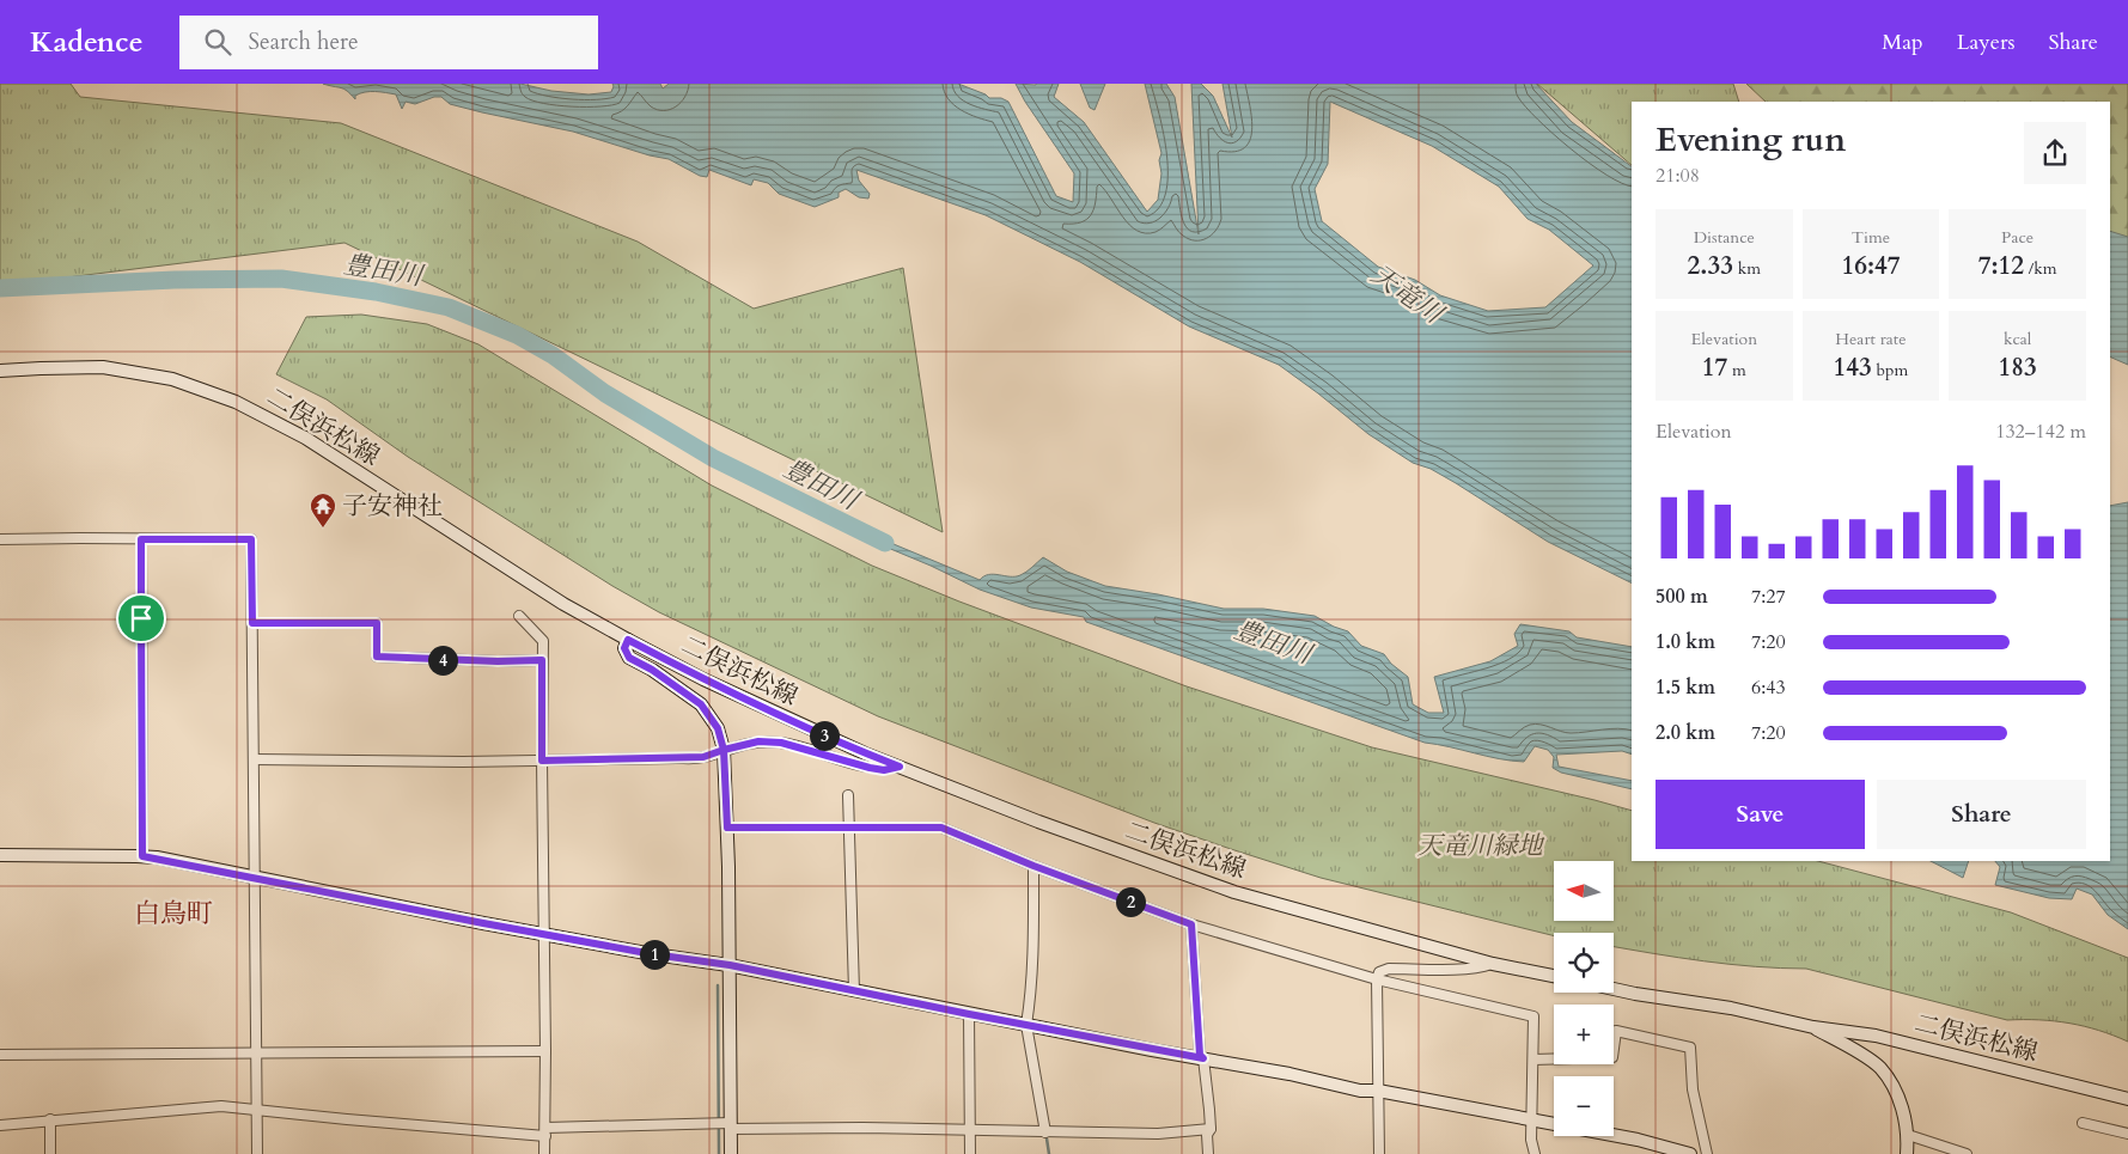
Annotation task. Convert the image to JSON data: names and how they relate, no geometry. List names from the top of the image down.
{
  "streets": {
    "main road": ["二俣浜松線"]
  },
  "districts": ["白鳥町"],
  "water": ["豊田川", "天竜川"],
  "parks": ["天竜川緑地"],
  "places": {
    "temple": ["子安神社"]
  },
  "north": "left",
  "page": {
    "header": "Kadence",
    "search": "Search here",
    "nav": ["Map", "Layers", "Share"],
    "heading": ["Evening run", "21:08"],
    "stats": [
      ["Distance", "2.33 km"],
      ["Time", "16:47"],
      ["Pace", "7:12 /km"],
      ["Elevation", "17 m"],
      ["Heart rate", "143 bpm"],
      ["kcal", "183"]
    ],
    "chart": ["Elevation", "132–142 m"],
    "list": [
      {
        "name": "500 m",
        "note": "7:27"
      },
      {
        "name": "1.0 km",
        "note": "7:20"
      },
      {
        "name": "1.5 km",
        "note": "6:43"
      },
      {
        "name": "2.0 km",
        "note": "7:20"
      }
    ],
    "pins": [
      "4",
      "3",
      "2",
      "1"
    ],
    "buttons": ["Save", "Share"],
    "map_buttons": ["+", "−"]
  }
}
